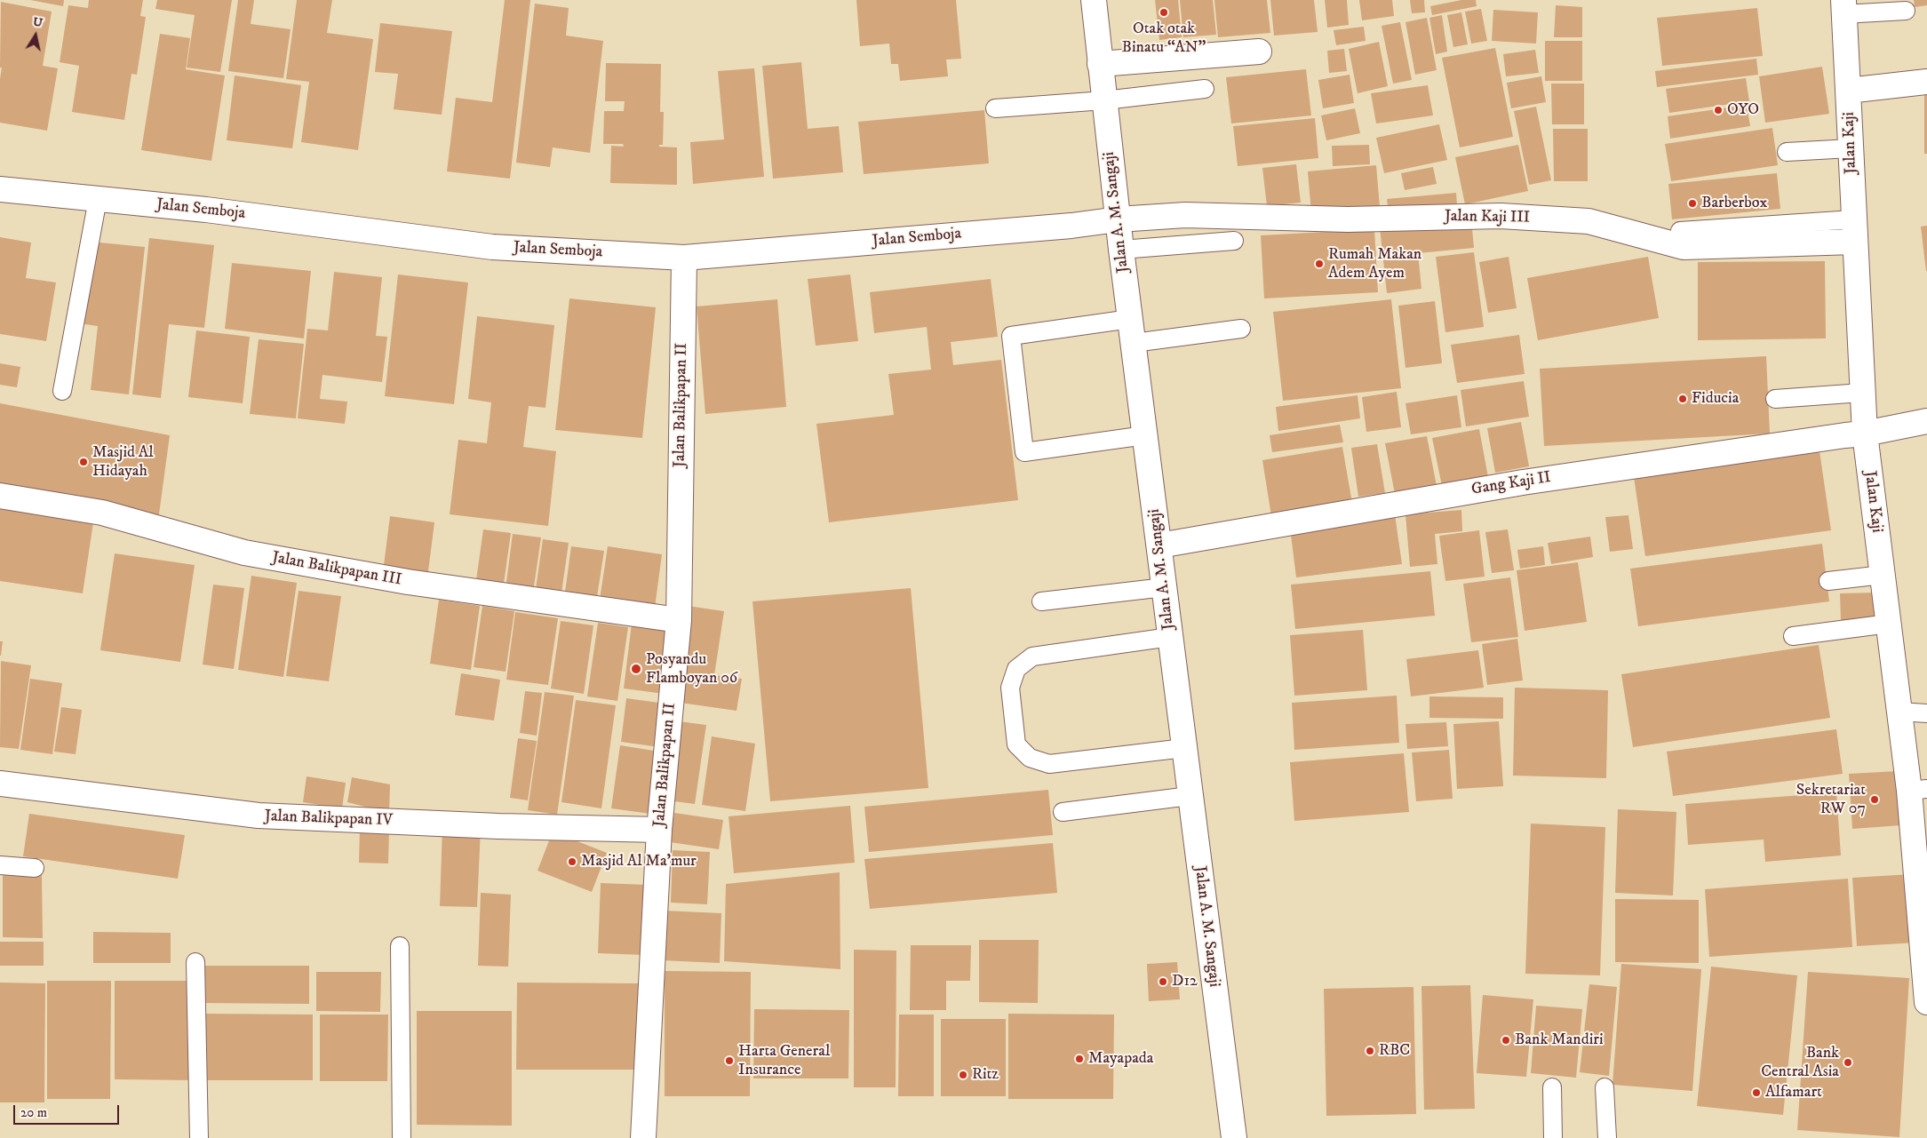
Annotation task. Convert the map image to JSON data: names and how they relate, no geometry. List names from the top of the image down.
{
  "streets": {
    "street": [
      "Jalan Kaji",
      "Jalan Semboja",
      "Jalan A. M. Sangaji",
      "Jalan Kaji III",
      "Jalan Balikpapan II",
      "Gang Kaji II",
      "Jalan Balikpapan III",
      "Jalan Balikpapan IV"
    ]
  },
  "crossings": [
    ["Jalan Kaji", "Jalan Kaji III"],
    ["Jalan Kaji", "Gang Kaji II"],
    ["Jalan Semboja", "Jalan A. M. Sangaji"],
    ["Jalan Semboja", "Jalan Kaji III"],
    ["Jalan Semboja", "Jalan Balikpapan II"],
    ["Jalan A. M. Sangaji", "Jalan Kaji III"],
    ["Jalan A. M. Sangaji", "Gang Kaji II"],
    ["Jalan Balikpapan II", "Jalan Balikpapan III"],
    ["Jalan Balikpapan II", "Jalan Balikpapan IV"]
  ],
  "places": [
    "Otak otak Binatu “AN”",
    "OYO",
    "Barberbox",
    "Rumah Makan Adem Ayem",
    "Fiducia",
    "Masjid Al Hidayah",
    "Posyandu Flamboyan 06",
    "Sekretariat RW 07",
    "Masjid Al Ma'mur",
    "D12",
    "Bank Mandiri",
    "RBC",
    "Mayapada",
    "Harta General Insurance",
    "Bank Central Asia",
    "Ritz",
    "Alfamart"
  ],
  "scale_bar": "20 m",
  "north": "top"
}
